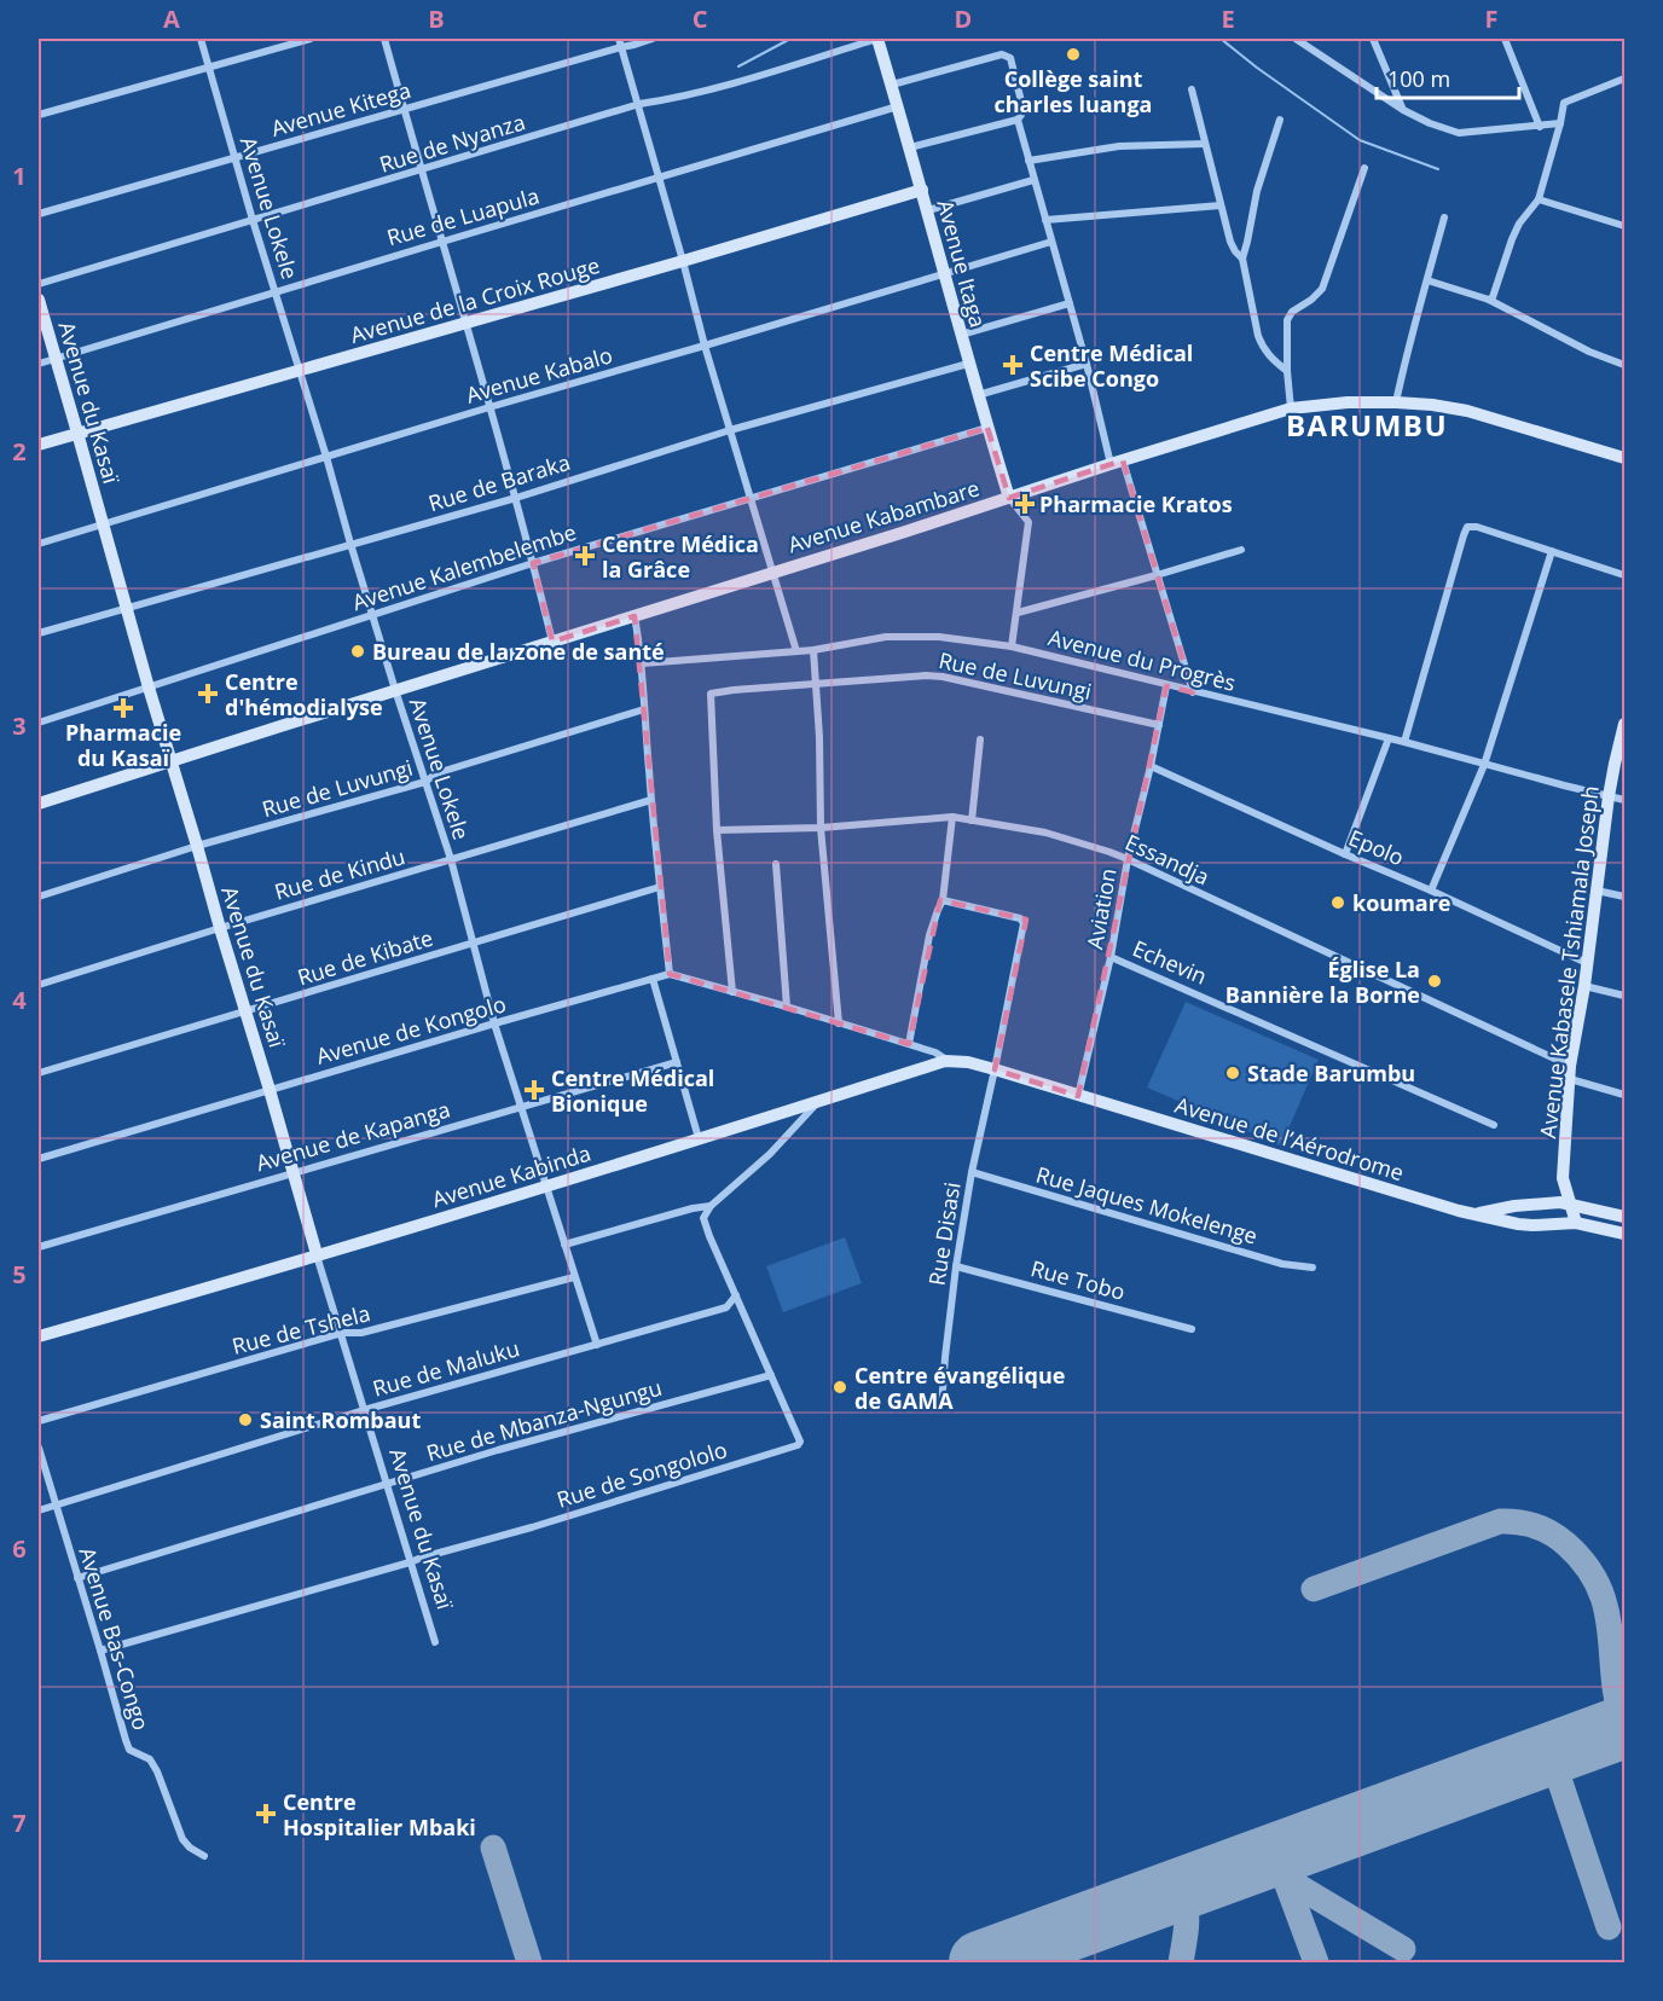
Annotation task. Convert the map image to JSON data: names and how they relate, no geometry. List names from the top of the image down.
{
  "streets": {
    "street": [
      "Avenue Kitega",
      "Rue de Nyanza",
      "Avenue Lokele",
      "Rue de Luapula",
      "Avenue Itaga",
      "Avenue de la Croix Rouge",
      "Avenue Kabalo",
      "Avenue du Kasaï",
      "Rue de Baraka",
      "Avenue Kabambare",
      "Avenue Kalembelembe",
      "Avenue du Progrès",
      "Rue de Luvungi",
      "Epolo",
      "Essandja",
      "Rue de Kindu",
      "Aviation",
      "Rue de Kibate",
      "Echevin",
      "Avenue Kabasele Tshiamala Joseph",
      "Avenue de Kongolo",
      "Avenue de Kapanga",
      "Avenue de l’Aérodrome",
      "Avenue Kabinda",
      "Rue Jaques Mokelenge",
      "Rue Disasi",
      "Rue Tobo",
      "Rue de Tshela",
      "Rue de Maluku",
      "Rue de Mbanza-Ngungu",
      "Rue de Songololo",
      "Avenue Bas-Congo"
    ]
  },
  "crossings": [
    ["Avenue Kitega", "Avenue Lokele"],
    ["Rue de Nyanza", "Avenue Lokele"],
    ["Rue de Nyanza", "Avenue Itaga"],
    ["Avenue Lokele", "Rue de Luapula"],
    ["Avenue Lokele", "Avenue de la Croix Rouge"],
    ["Avenue Lokele", "Avenue Kabalo"],
    ["Avenue Lokele", "Rue de Baraka"],
    ["Avenue Lokele", "Avenue Kabambare"],
    ["Avenue Lokele", "Avenue Kalembelembe"],
    ["Avenue Lokele", "Rue de Luvungi"],
    ["Avenue Lokele", "Rue de Kindu"],
    ["Avenue Lokele", "Rue de Kibate"],
    ["Avenue Lokele", "Avenue de Kongolo"],
    ["Avenue Lokele", "Avenue de Kapanga"],
    ["Avenue Lokele", "Avenue Kabinda"],
    ["Avenue Lokele", "Rue de Tshela"],
    ["Avenue Lokele", "Rue de Maluku"],
    ["Rue de Luapula", "Avenue Itaga"],
    ["Rue de Luapula", "Avenue du Kasaï"],
    ["Avenue Itaga", "Avenue de la Croix Rouge"],
    ["Avenue Itaga", "Avenue Kabalo"],
    ["Avenue Itaga", "Rue de Baraka"],
    ["Avenue Itaga", "Avenue Kabambare"],
    ["Avenue Itaga", "Avenue Kalembelembe"],
    ["Avenue de la Croix Rouge", "Avenue du Kasaï"],
    ["Avenue Kabalo", "Avenue du Kasaï"],
    ["Avenue du Kasaï", "Rue de Baraka"],
    ["Avenue du Kasaï", "Avenue Kabambare"],
    ["Avenue du Kasaï", "Avenue Kalembelembe"],
    ["Avenue du Kasaï", "Rue de Luvungi"],
    ["Avenue du Kasaï", "Rue de Kindu"],
    ["Avenue du Kasaï", "Rue de Kibate"],
    ["Avenue du Kasaï", "Avenue de Kongolo"],
    ["Avenue du Kasaï", "Avenue de Kapanga"],
    ["Avenue du Kasaï", "Avenue Kabinda"],
    ["Avenue du Kasaï", "Rue de Tshela"],
    ["Avenue du Kasaï", "Rue de Maluku"],
    ["Avenue du Kasaï", "Rue de Mbanza-Ngungu"],
    ["Avenue du Kasaï", "Rue de Songololo"],
    ["Avenue du Progrès", "Aviation"],
    ["Avenue du Progrès", "Avenue Kabasele Tshiamala Joseph"],
    ["Rue de Luvungi", "Essandja"],
    ["Rue de Luvungi", "Aviation"],
    ["Epolo", "Aviation"],
    ["Epolo", "Avenue Kabasele Tshiamala Joseph"],
    ["Essandja", "Aviation"],
    ["Essandja", "Avenue Kabasele Tshiamala Joseph"],
    ["Aviation", "Echevin"],
    ["Aviation", "Avenue de l’Aérodrome"],
    ["Avenue de l’Aérodrome", "Avenue Kabinda"],
    ["Avenue de l’Aérodrome", "Rue Disasi"],
    ["Avenue Kabinda", "Rue Disasi"],
    ["Rue Jaques Mokelenge", "Rue Disasi"],
    ["Rue Disasi", "Rue Tobo"],
    ["Rue de Maluku", "Rue de Songololo"],
    ["Rue de Maluku", "Avenue Bas-Congo"],
    ["Rue de Mbanza-Ngungu", "Rue de Songololo"],
    ["Rue de Mbanza-Ngungu", "Avenue Bas-Congo"],
    ["Rue de Songololo", "Avenue Bas-Congo"]
  ],
  "districts": ["BARUMBU"],
  "places": {
    "other": [
      "Collège saint charles luanga",
      "Bureau de la zone de santé",
      "koumare",
      "Église La Bannière la Borne",
      "Stade Barumbu",
      "Centre évangélique de GAMA",
      "Saint Rombaut"
    ],
    "health": [
      "Centre Médical Scibe Congo",
      "Pharmacie Kratos",
      "Centre Médica la Grâce",
      "Centre d'hémodialyse",
      "Pharmacie du Kasaï",
      "Centre Médical Bionique",
      "Centre Hospitalier Mbaki"
    ]
  },
  "scale_bar": "100 m",
  "grid": {
    "columns": [
      "A",
      "B",
      "C",
      "D",
      "E",
      "F"
    ],
    "rows": [
      "1",
      "2",
      "3",
      "4",
      "5",
      "6",
      "7"
    ]
  }
}
